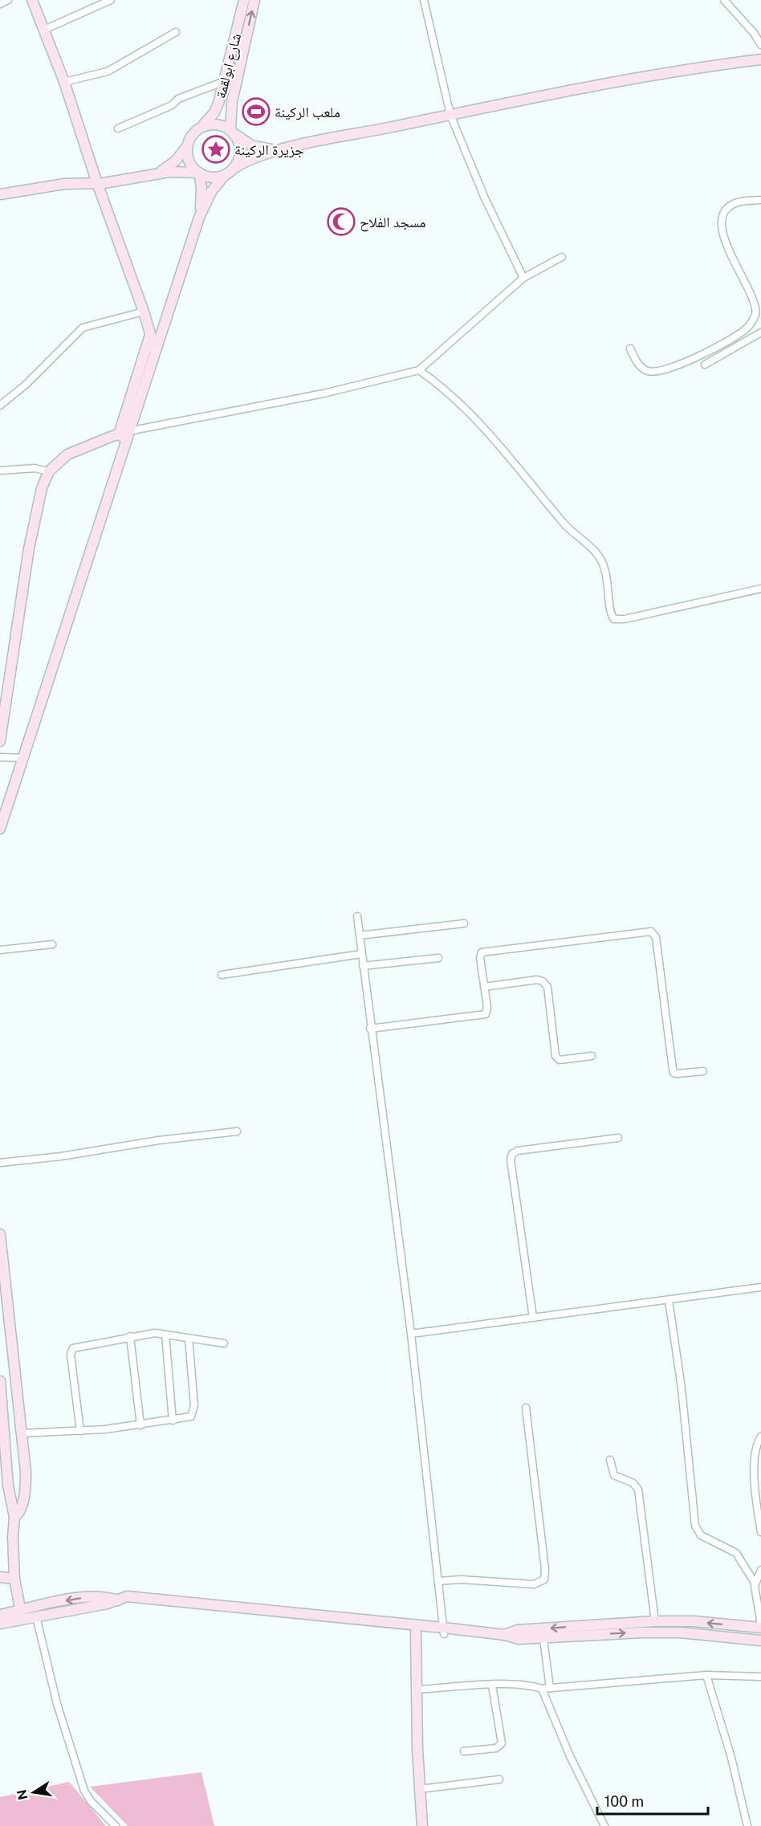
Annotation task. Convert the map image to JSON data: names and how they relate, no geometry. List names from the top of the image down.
{
  "streets": {
    "street": ["شارع ابولقمة"]
  },
  "places": {
    "sports": ["ملعب الركينة"],
    "place": ["جزيرة الركينة"],
    "mosque": ["مسجد الفلاح"]
  },
  "scale_bar": "100 m",
  "north": "left"
}
